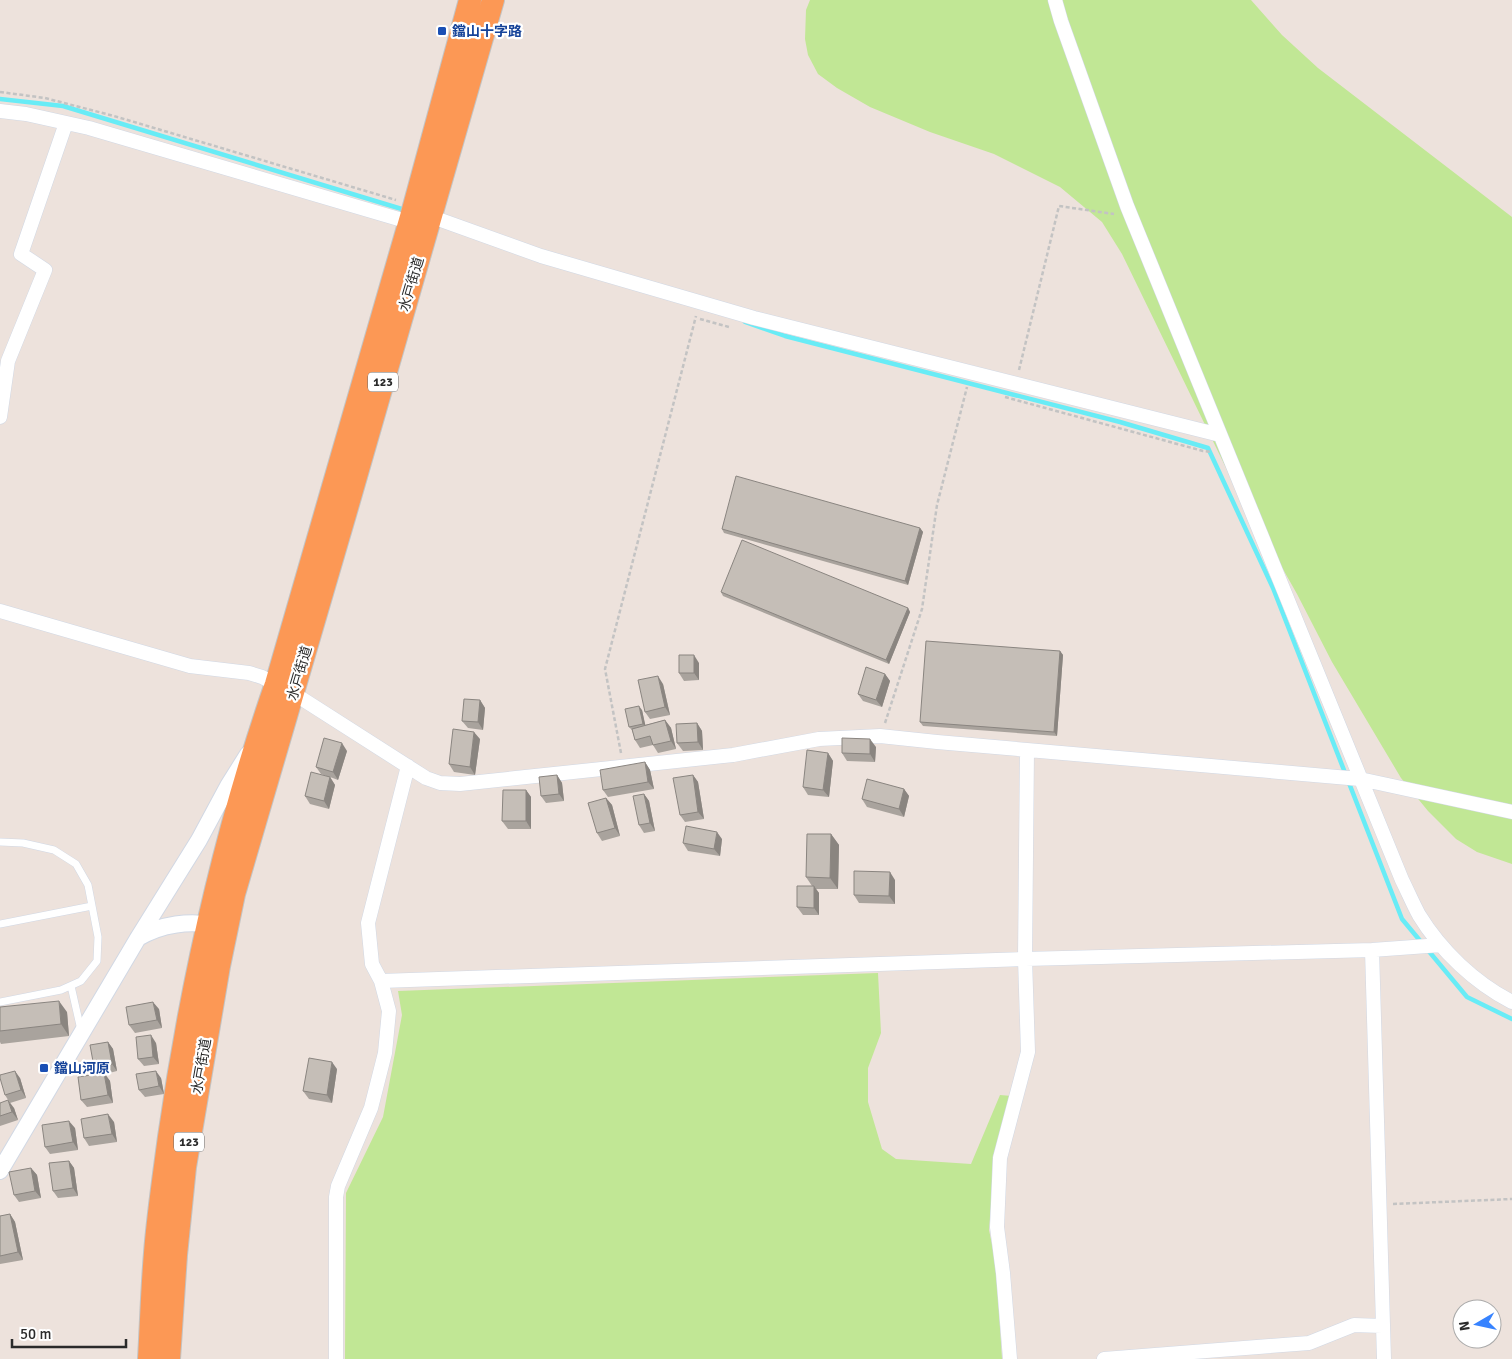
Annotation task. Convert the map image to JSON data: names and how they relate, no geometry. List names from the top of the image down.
{
  "streets": {
    "highway": ["水戸街道", "123"]
  },
  "places": {
    "transit": ["鐺山十字路", "鐺山河原"]
  },
  "scale_bar": "50 m",
  "north": "left"
}
